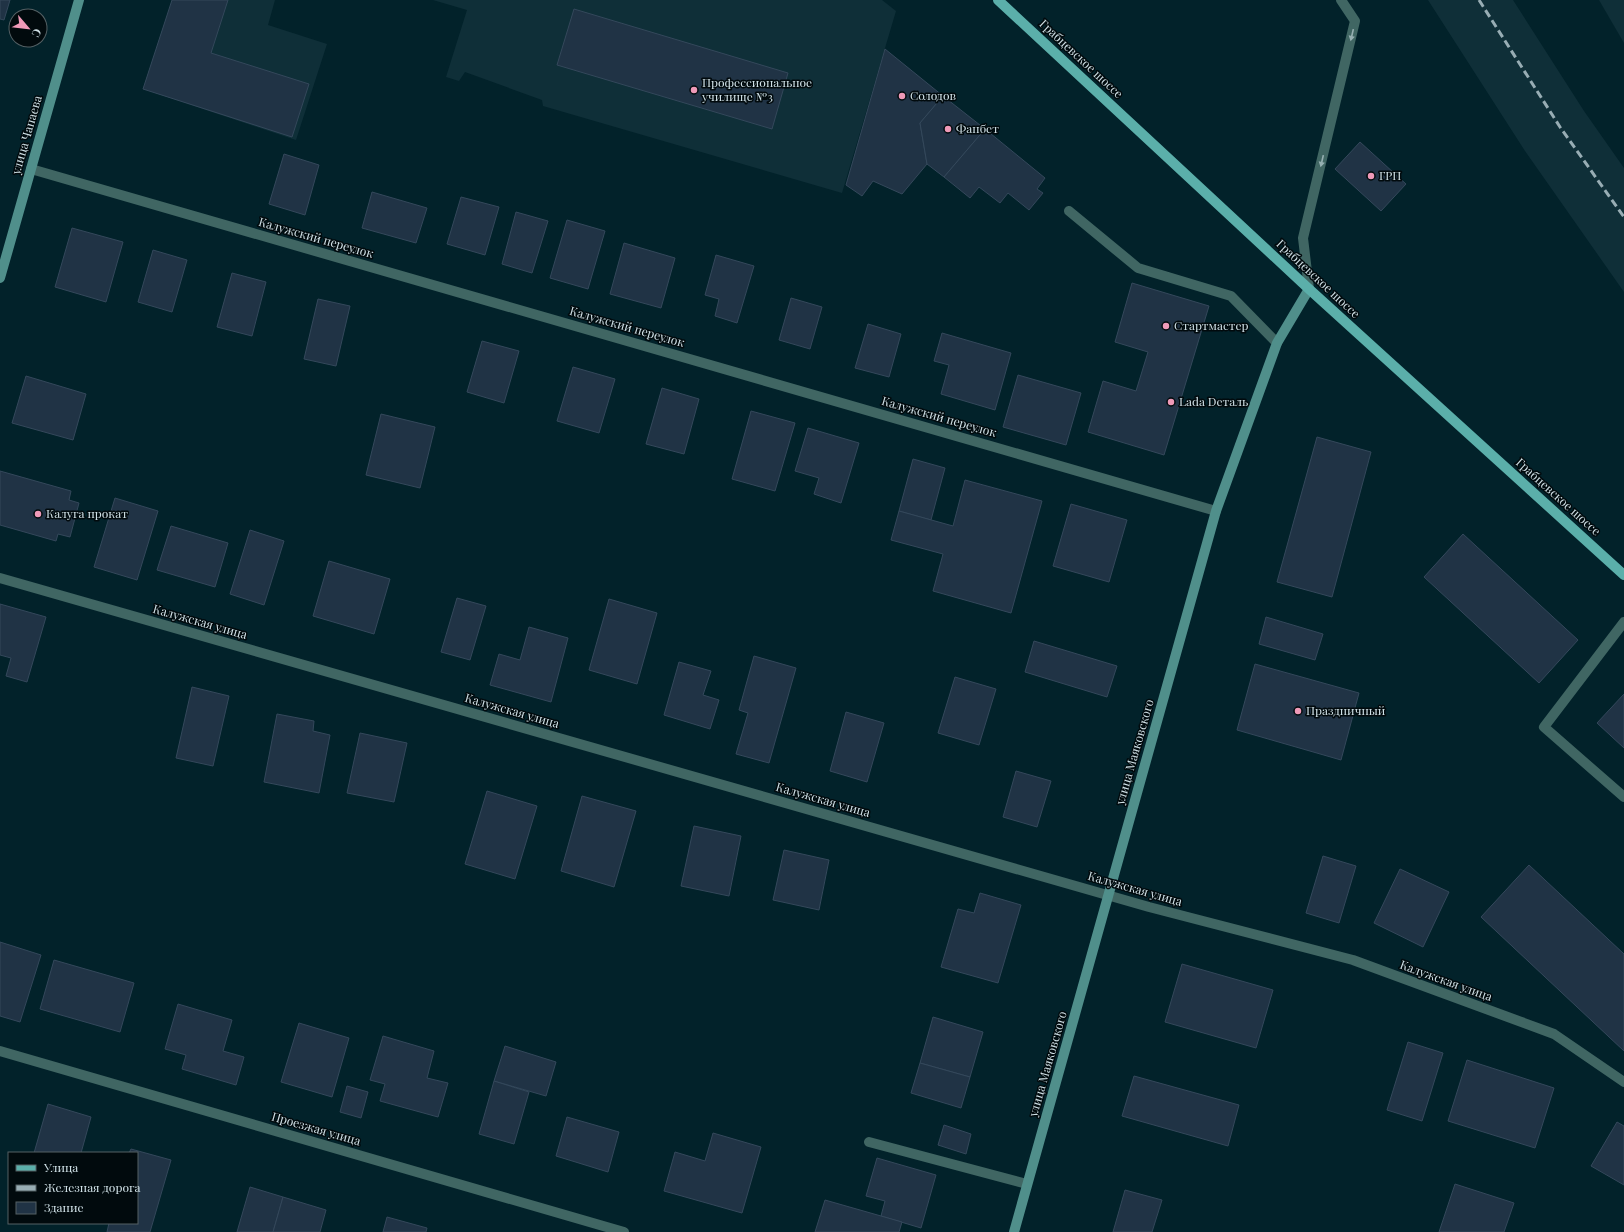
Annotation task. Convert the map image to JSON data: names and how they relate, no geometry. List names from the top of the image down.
{
  "streets": {
    "main road": ["Грабцевское шоссе"],
    "street": [
      "улица Чапаева",
      "Калужский переулок",
      "Калужская улица",
      "улица Маяковского",
      "Проезжая улица"
    ]
  },
  "crossings": [
    ["Грабцевское шоссе", "улица Маяковского"],
    ["улица Чапаева", "Калужский переулок"],
    ["Калужский переулок", "улица Маяковского"],
    ["Калужская улица", "улица Маяковского"]
  ],
  "places": [
    "Профессиональное училище №3",
    "Солодов",
    "Фанбет",
    "ГРП",
    "Стартмастер",
    "Lada Dеталь",
    "Калуга прокат",
    "Праздничный"
  ],
  "legend": ["Улица", "Железная дорога", "Здание"],
  "north": "bottom right"
}
